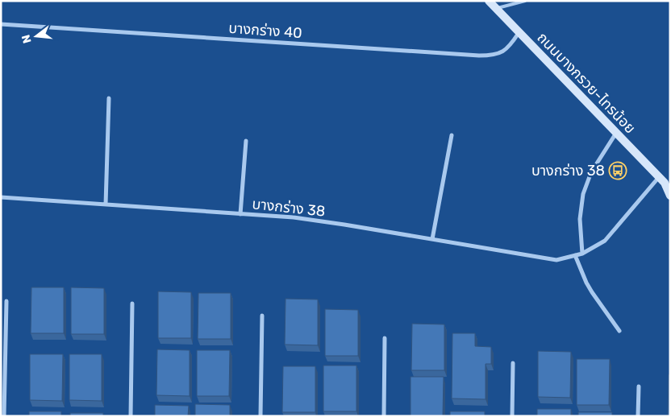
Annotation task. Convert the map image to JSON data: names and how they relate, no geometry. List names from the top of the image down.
{
  "streets": {
    "main road": ["ถนนบางกรวย-ไทรน้อย"],
    "street": ["บางกร่าง 40", "บางกร่าง 38"]
  },
  "crossings": [
    ["บางกร่าง 40", "ถนนบางกรวย-ไทรน้อย"],
    ["ถนนบางกรวย-ไทรน้อย", "บางกร่าง 38"]
  ],
  "places": {
    "bus stop": ["บางกร่าง 38"]
  },
  "north": "left"
}
